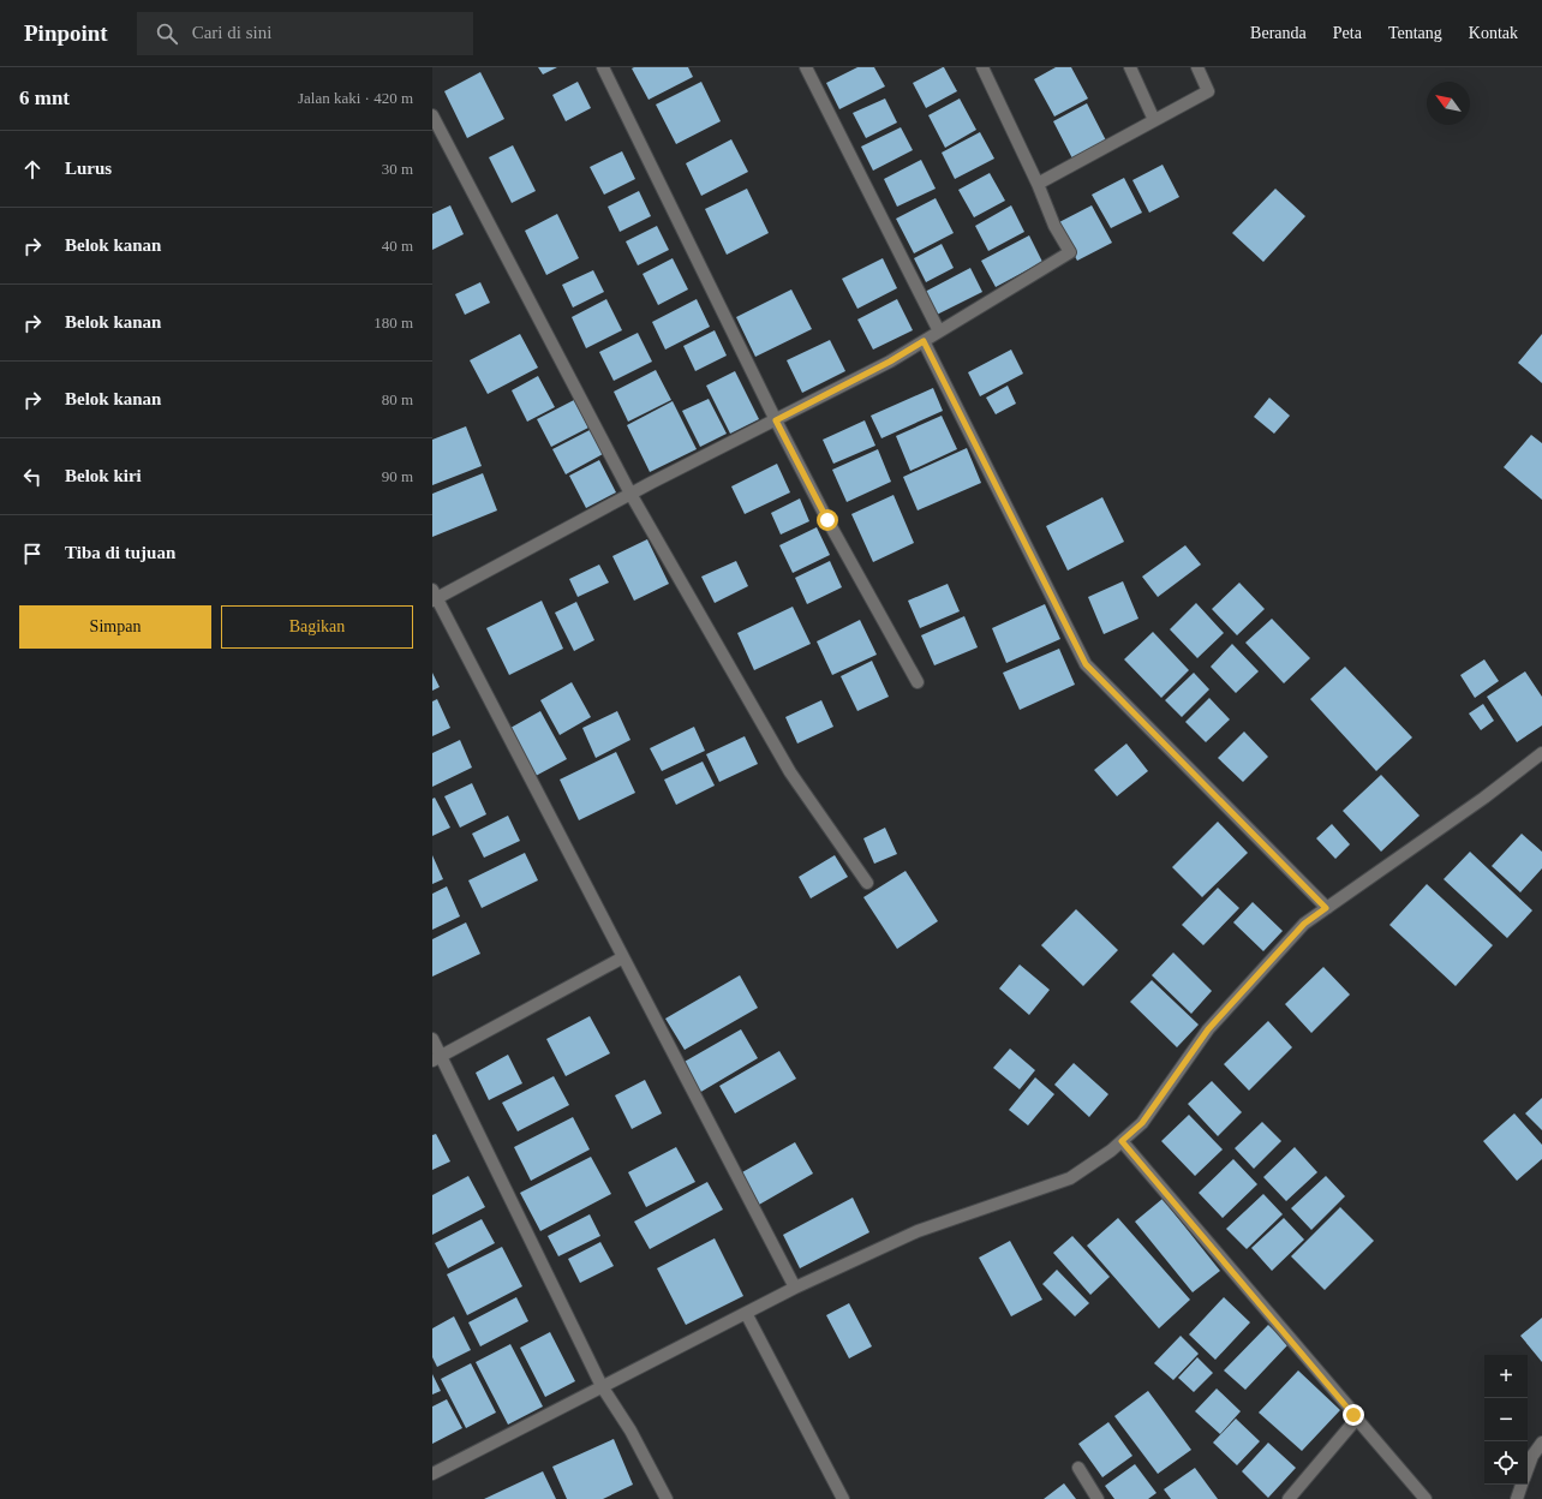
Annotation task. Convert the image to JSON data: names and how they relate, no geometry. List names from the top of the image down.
{
  "north": "top left",
  "page": {
    "header": "Pinpoint",
    "search": "Cari di sini",
    "nav": [
      "Beranda",
      "Peta",
      "Tentang",
      "Kontak"
    ],
    "heading": ["6 mnt", "Jalan kaki · 420 m"],
    "list": [
      ["Lurus", "30 m"],
      ["Belok kanan", "40 m"],
      ["Belok kanan", "180 m"],
      ["Belok kanan", "80 m"],
      ["Belok kiri", "90 m"],
      "Tiba di tujuan"
    ],
    "buttons": ["Simpan", "Bagikan"],
    "map_buttons": ["+", "−"]
  }
}
